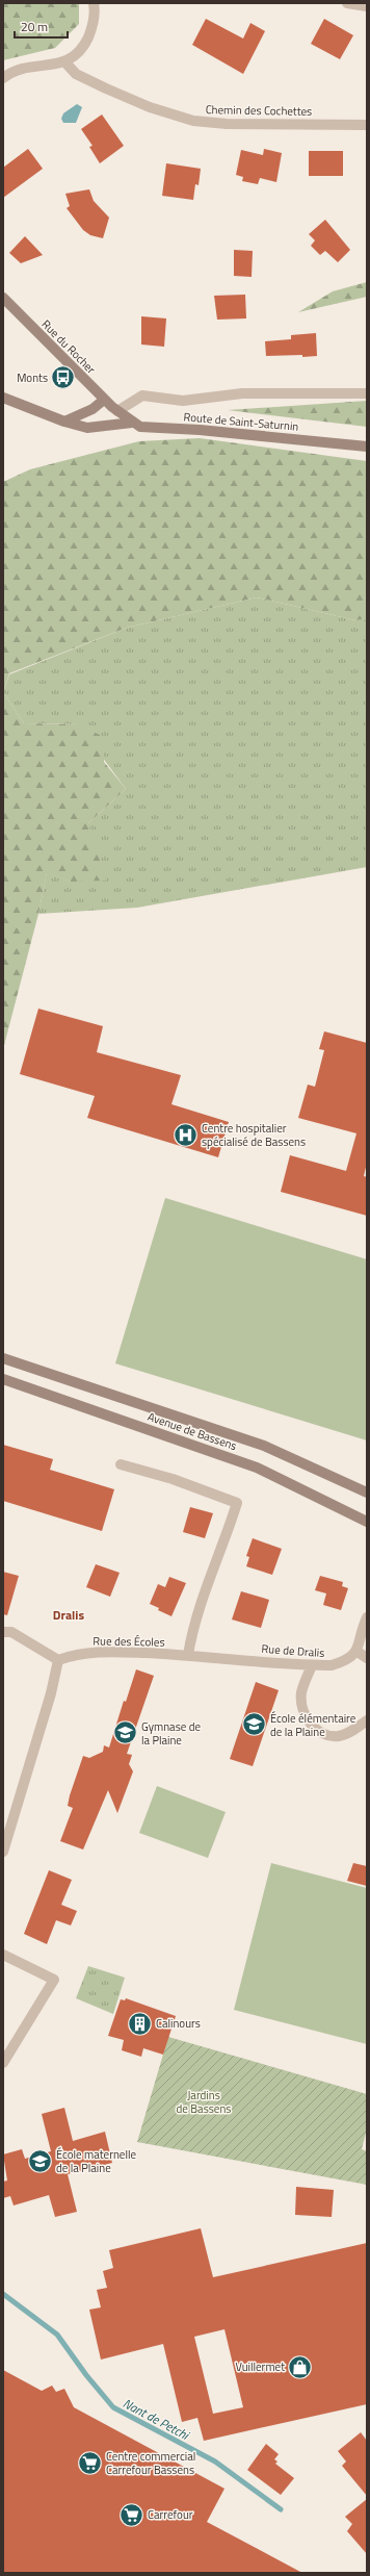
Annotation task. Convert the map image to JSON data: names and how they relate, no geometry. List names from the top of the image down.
{
  "streets": {
    "main road": ["Rue du Rocher", "Route de Saint-Saturnin", "Avenue de Bassens"],
    "street": ["Chemin des Cochettes", "Rue des Écoles", "Rue de Dralis"]
  },
  "crossings": [
    ["Rue du Rocher", "Route de Saint-Saturnin"],
    ["Rue des Écoles", "Rue de Dralis"]
  ],
  "districts": ["Dralis"],
  "water": ["Nant de Petchi"],
  "parks": ["Jardins de Bassens"],
  "places": {
    "bus stop": ["Monts"],
    "hospital": ["Centre hospitalier spécialisé de Bassens"],
    "school or university": ["École élémentaire de la Plaine", "Gymnase de la Plaine", "École maternelle de la Plaine"],
    "building": ["Calinours"],
    "shop": ["Vuillermet"],
    "supermarket": ["Centre commercial Carrefour Bassens", "Carrefour"]
  },
  "scale_bar": "20 m"
}
